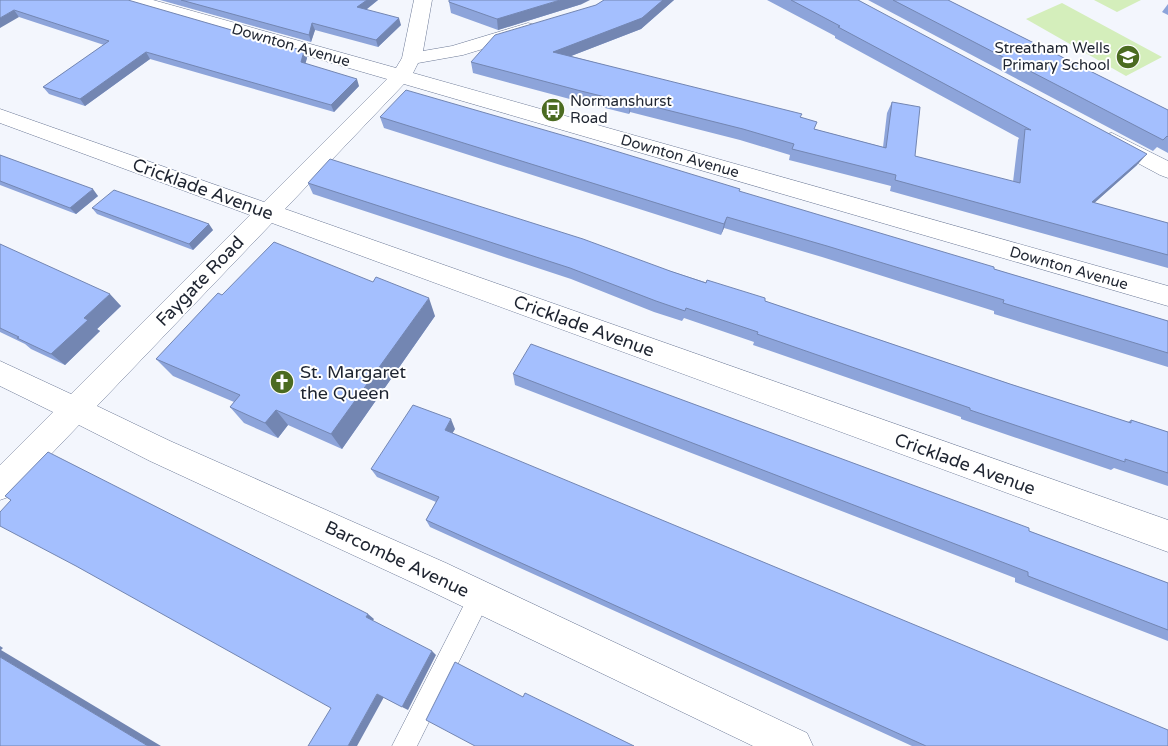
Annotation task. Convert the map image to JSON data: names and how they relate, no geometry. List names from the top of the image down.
{
  "streets": {
    "street": [
      "Downton Avenue",
      "Cricklade Avenue",
      "Faygate Road",
      "Barcombe Avenue"
    ]
  },
  "crossings": [
    ["Downton Avenue", "Faygate Road"],
    ["Cricklade Avenue", "Faygate Road"],
    ["Faygate Road", "Barcombe Avenue"]
  ],
  "places": {
    "school or university": ["Streatham Wells Primary School"],
    "bus stop": ["Normanshurst Road"],
    "church": ["St. Margaret the Queen"]
  }
}
